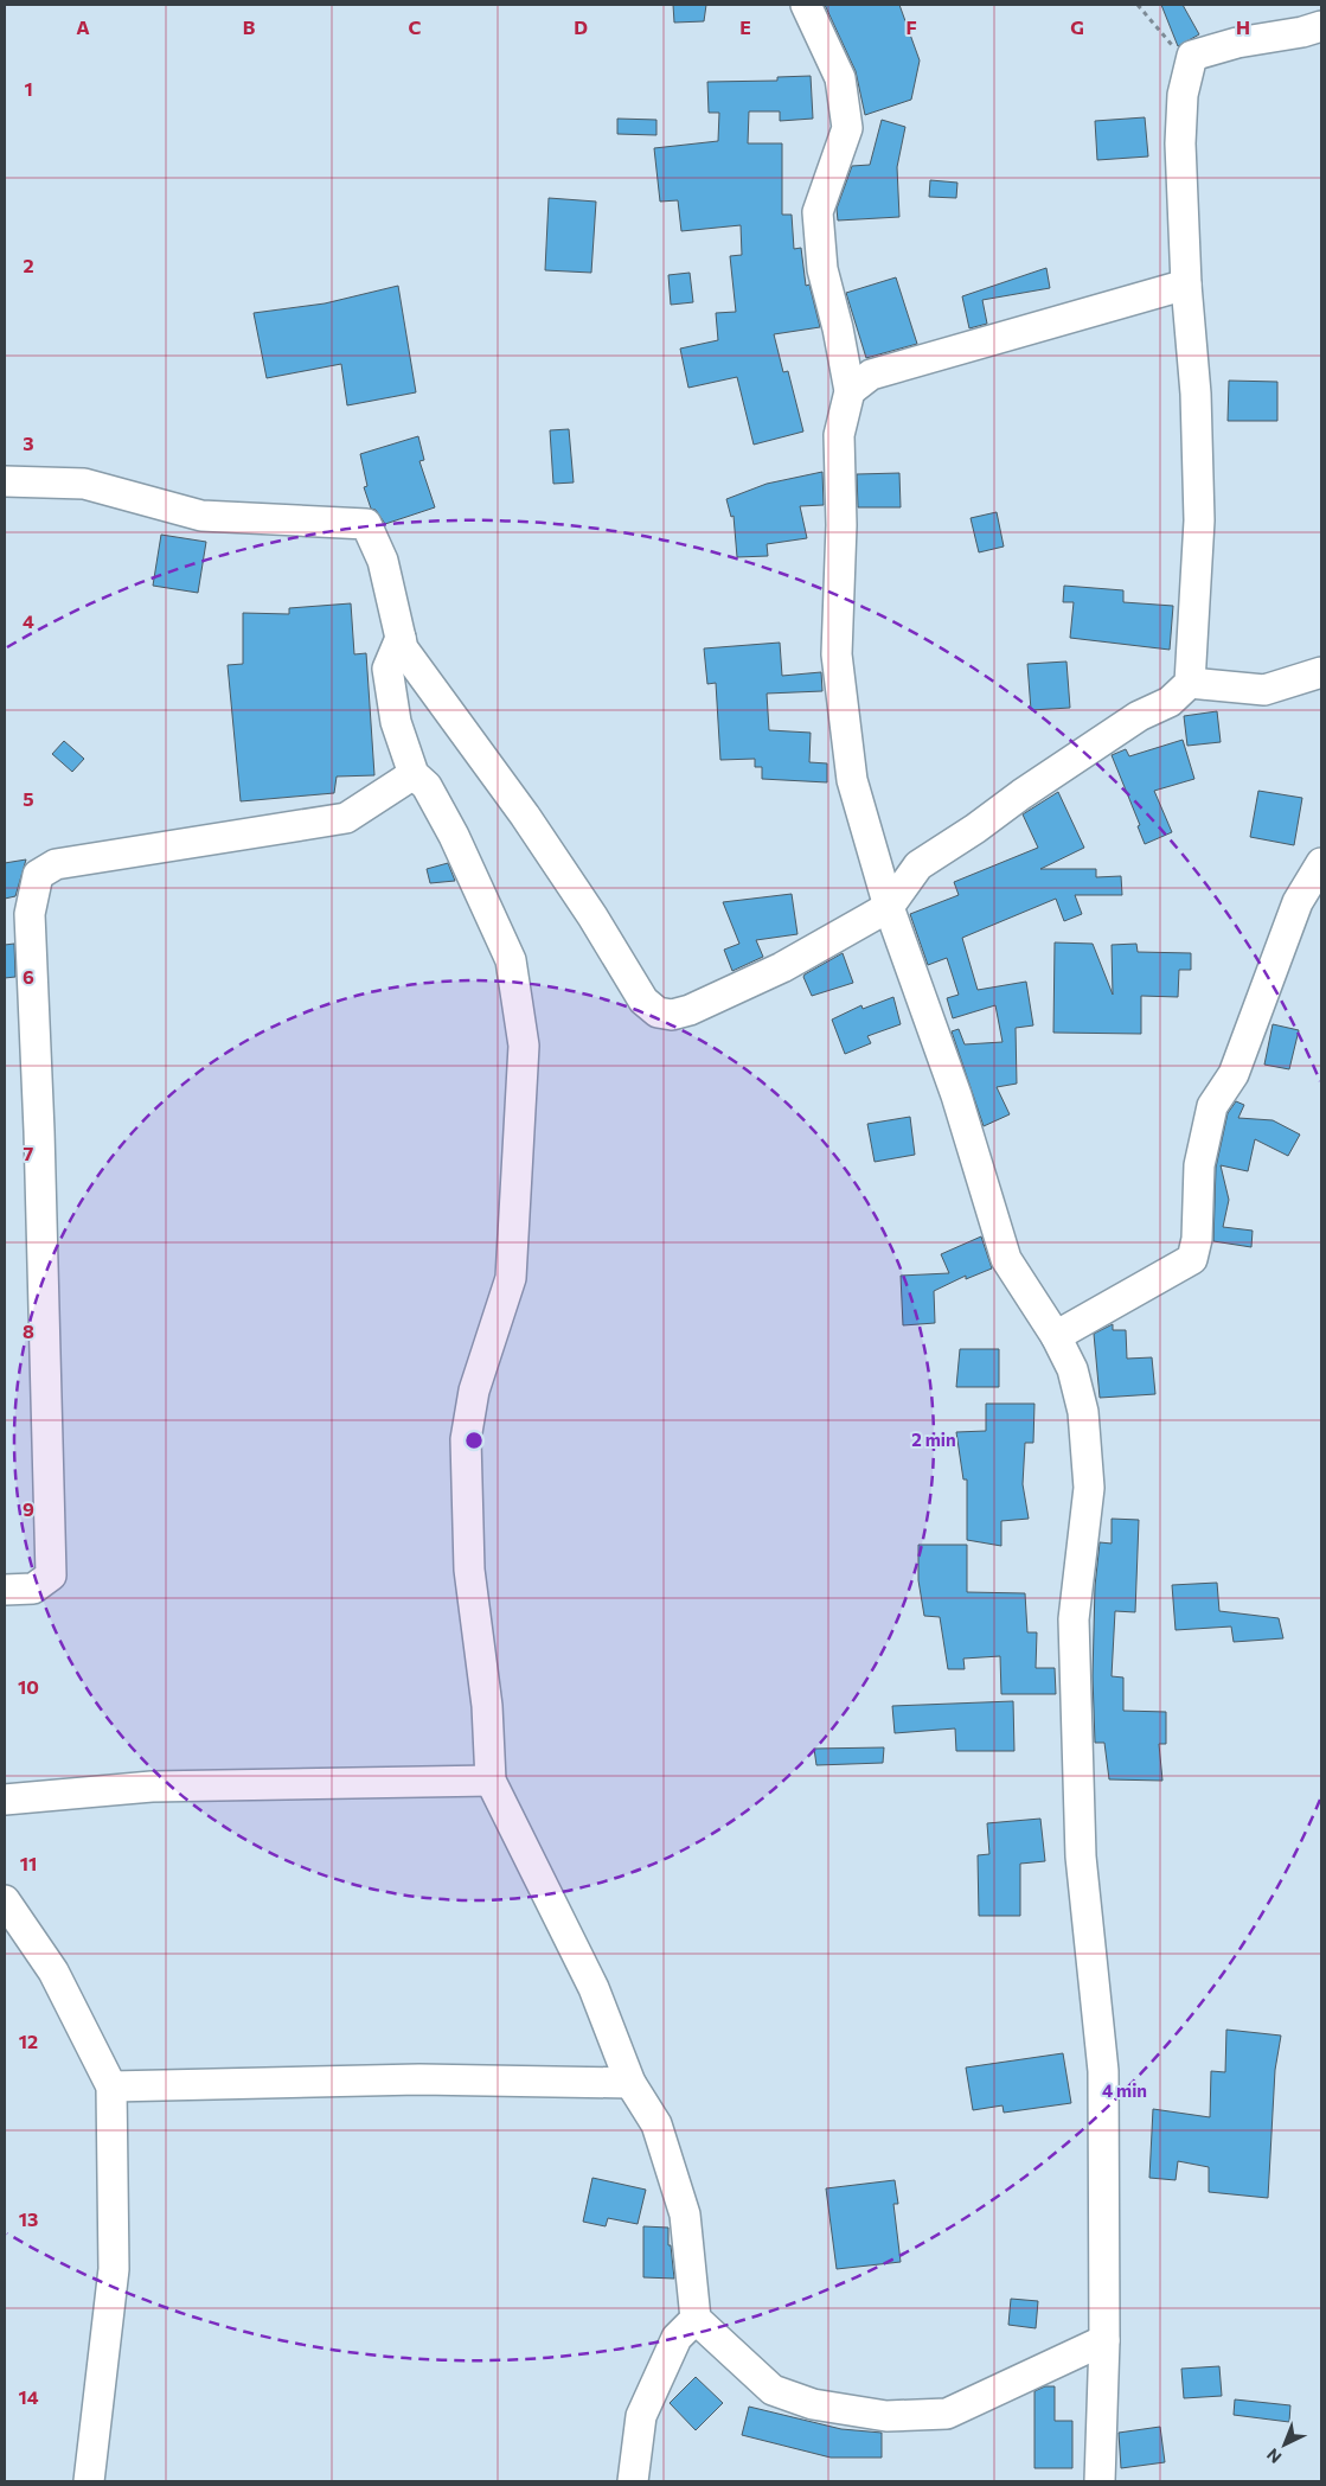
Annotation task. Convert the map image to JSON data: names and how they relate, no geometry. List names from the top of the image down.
{
  "north": "bottom left",
  "grid": {
    "columns": [
      "A",
      "B",
      "C",
      "D",
      "E",
      "F",
      "G",
      "H"
    ],
    "rows": [
      "1",
      "2",
      "3",
      "4",
      "5",
      "6",
      "7",
      "8",
      "9",
      "10",
      "11",
      "12",
      "13",
      "14"
    ]
  },
  "rings": ["2 min", "4 min"]
}
